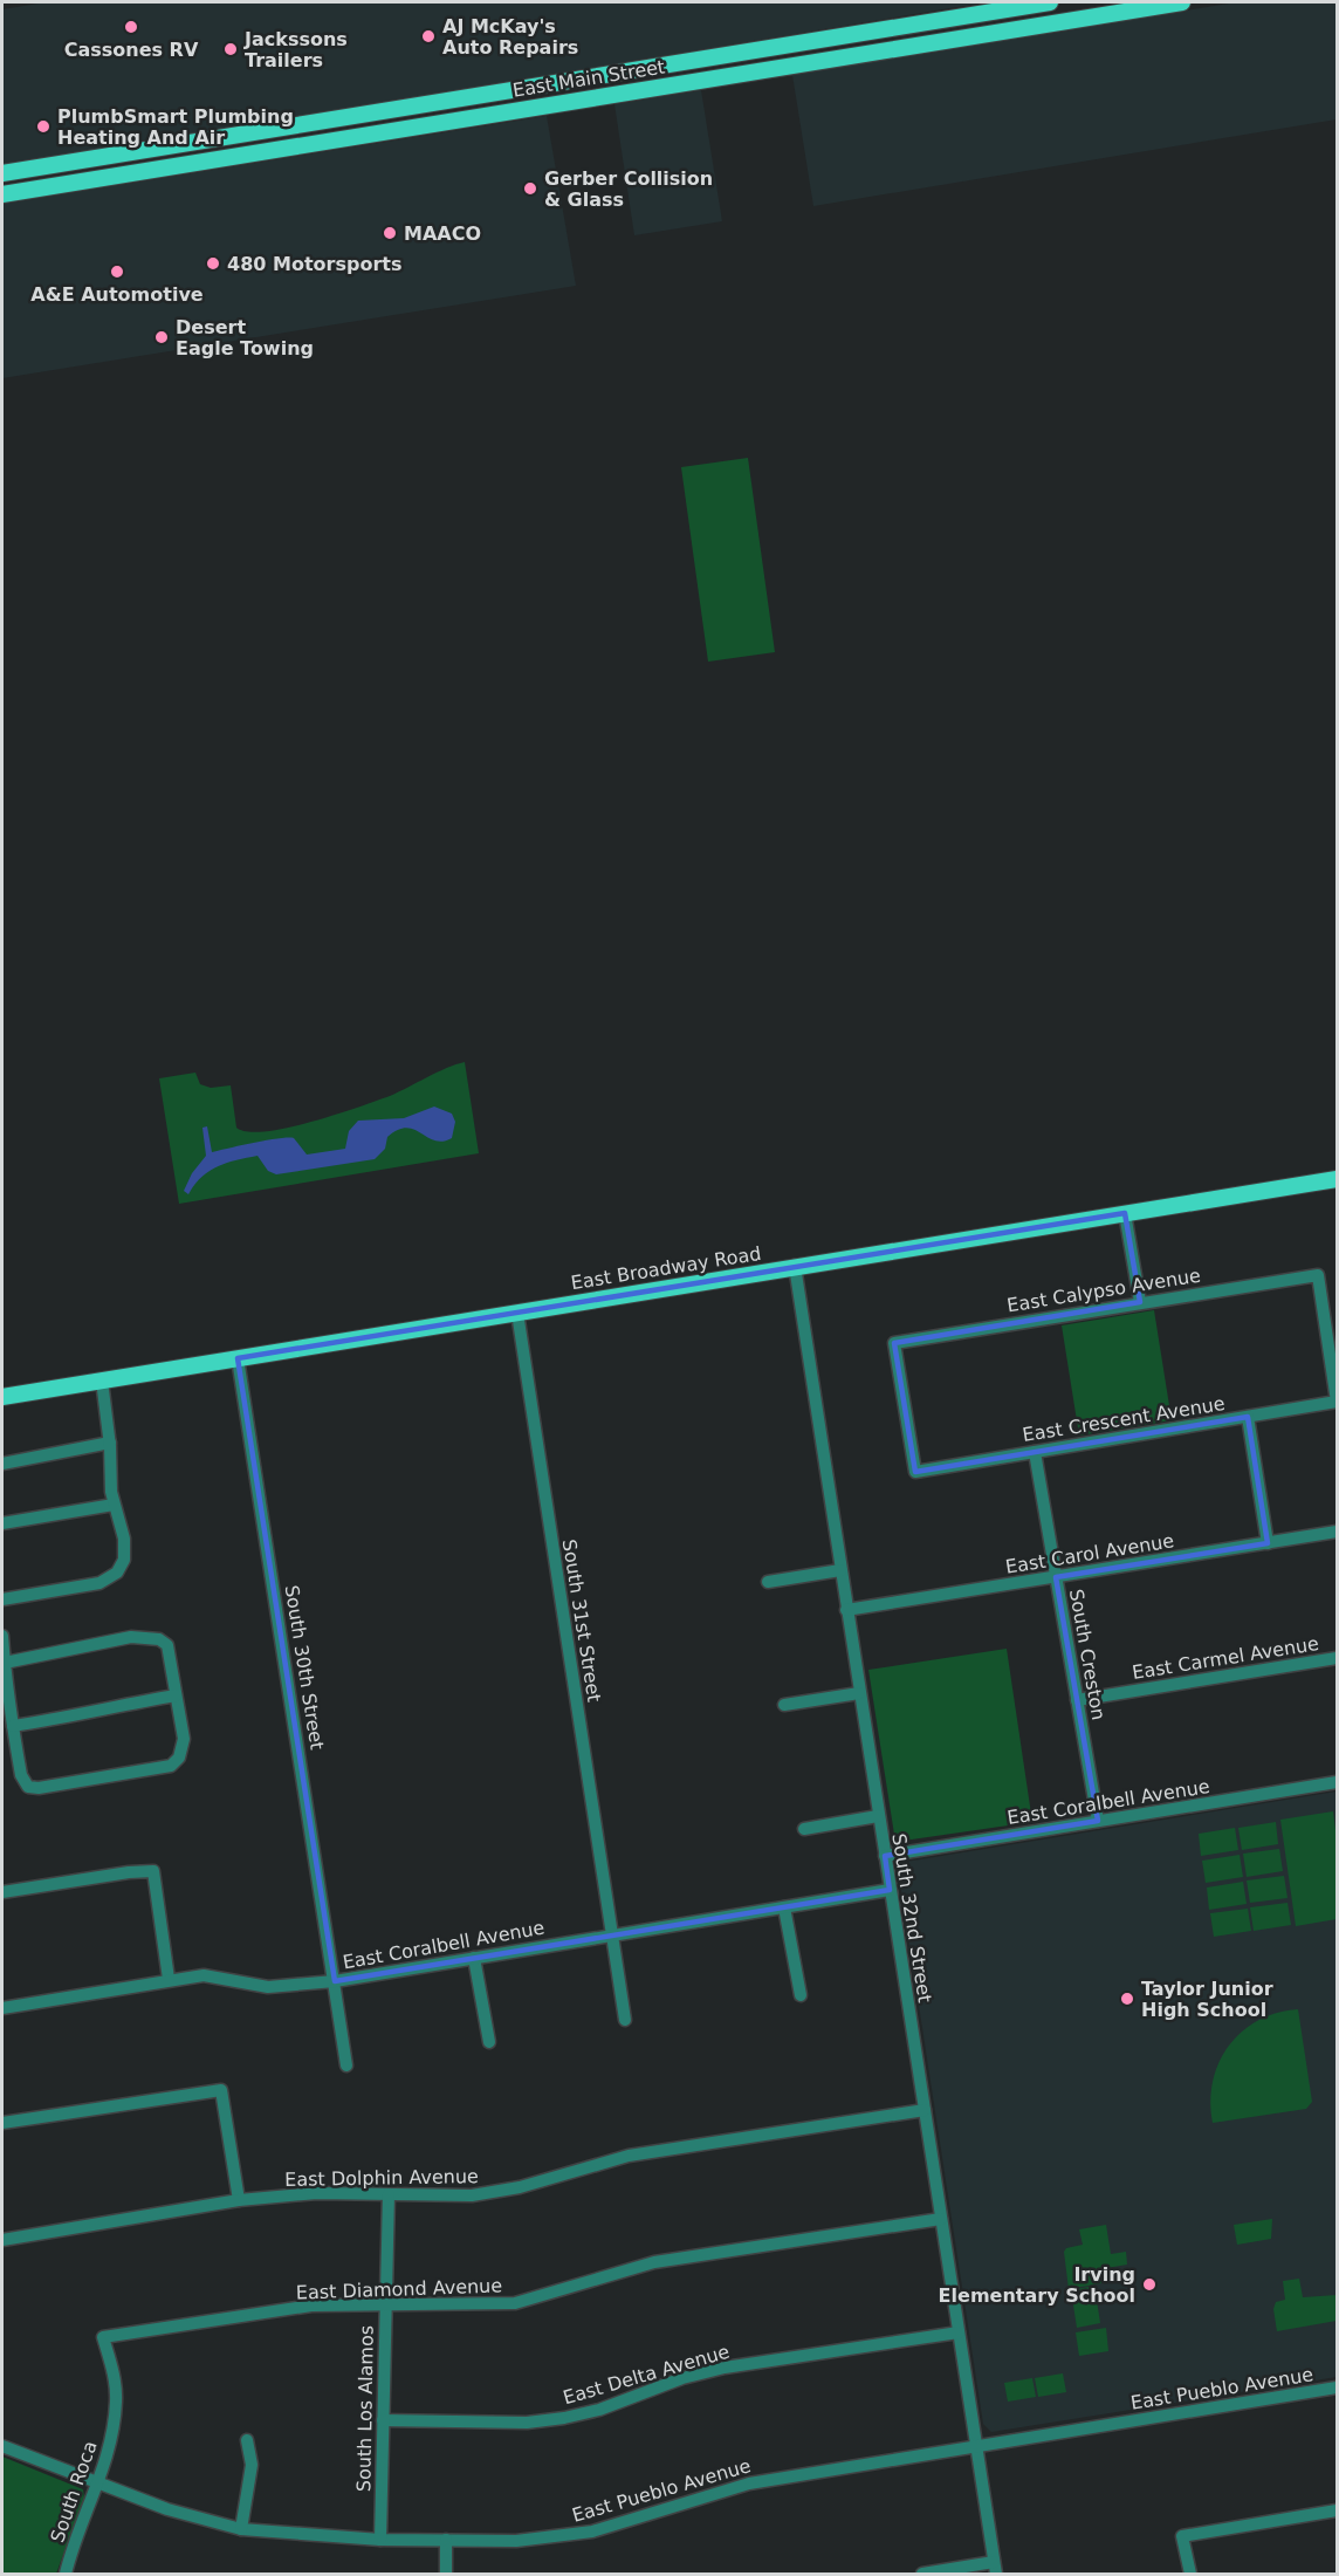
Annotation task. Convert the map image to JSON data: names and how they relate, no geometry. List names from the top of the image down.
{
  "streets": {
    "main road": ["East Main Street", "East Broadway Road"],
    "street": [
      "East Calypso Avenue",
      "East Crescent Avenue",
      "East Carol Avenue",
      "South 31st Street",
      "South Creston",
      "East Carmel Avenue",
      "South 30th Street",
      "East Coralbell Avenue",
      "South 32nd Street",
      "East Dolphin Avenue",
      "East Diamond Avenue",
      "East Delta Avenue",
      "East Pueblo Avenue",
      "South Los Alamos",
      "South Roca"
    ]
  },
  "crossings": [
    ["East Broadway Road", "South 31st Street"],
    ["East Broadway Road", "South 30th Street"],
    ["East Broadway Road", "South 32nd Street"],
    ["East Calypso Avenue", "East Crescent Avenue"],
    ["East Crescent Avenue", "South Creston"],
    ["East Carol Avenue", "South Creston"],
    ["East Carol Avenue", "South 32nd Street"],
    ["South 31st Street", "East Coralbell Avenue"],
    ["South Creston", "East Carmel Avenue"],
    ["South Creston", "East Coralbell Avenue"],
    ["South 30th Street", "East Coralbell Avenue"],
    ["East Coralbell Avenue", "South 32nd Street"],
    ["South 32nd Street", "East Dolphin Avenue"],
    ["South 32nd Street", "East Diamond Avenue"],
    ["South 32nd Street", "East Delta Avenue"],
    ["South 32nd Street", "East Pueblo Avenue"],
    ["East Dolphin Avenue", "South Los Alamos"],
    ["East Diamond Avenue", "South Los Alamos"],
    ["East Diamond Avenue", "South Roca"],
    ["East Delta Avenue", "South Los Alamos"],
    ["East Pueblo Avenue", "South Los Alamos"],
    ["East Pueblo Avenue", "South Roca"]
  ],
  "places": [
    "Cassones RV",
    "AJ McKay's Auto Repairs",
    "Jackssons Trailers",
    "PlumbSmart Plumbing Heating And Air",
    "Gerber Collision & Glass",
    "MAACO",
    "480 Motorsports",
    "A&E Automotive",
    "Desert Eagle Towing",
    "Taylor Junior High School",
    "Irving Elementary School"
  ]
}
